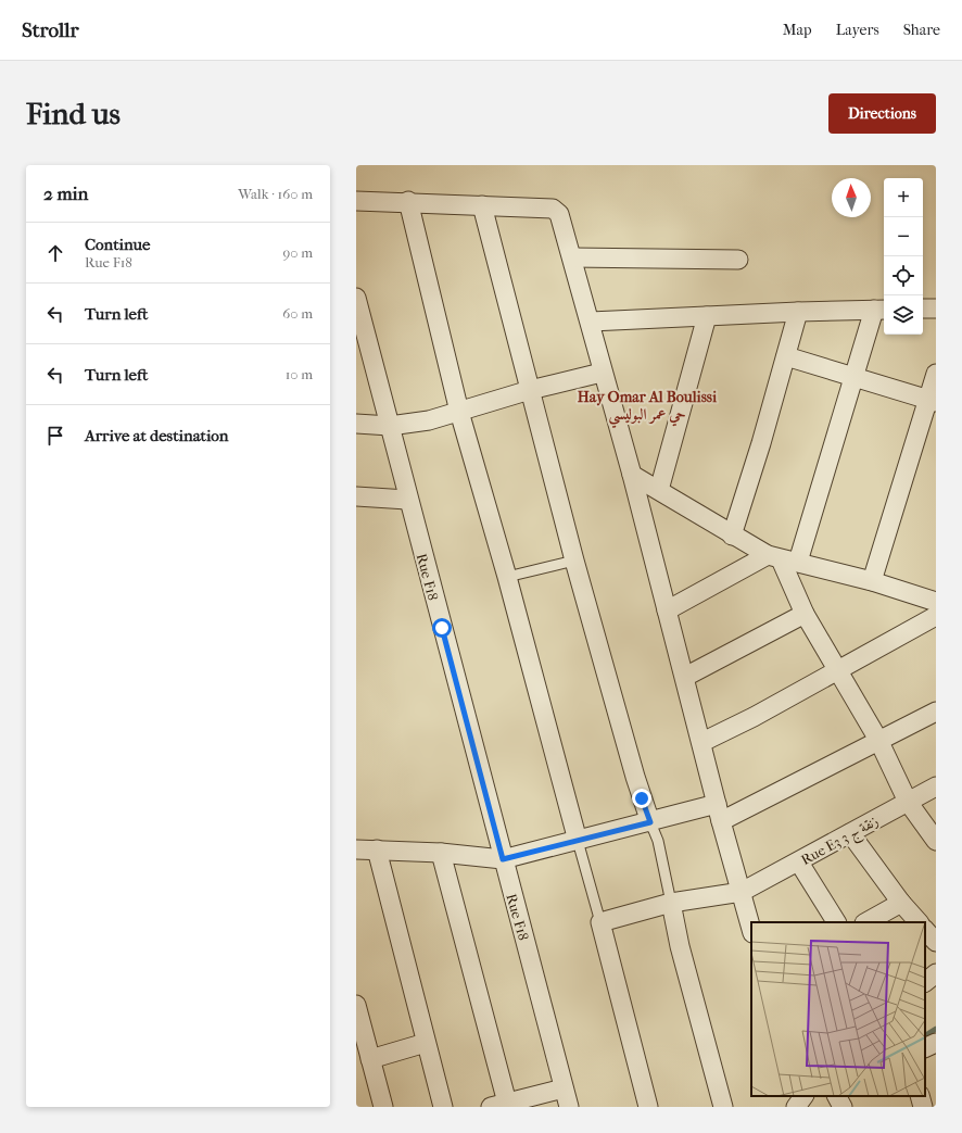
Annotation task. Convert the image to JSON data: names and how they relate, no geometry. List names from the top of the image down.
{
  "streets": {
    "street": ["Rue F18", "Rue E3 زنقة ج 3"]
  },
  "districts": ["Hay Omar Al Boulissi حي عمر البوليسي"],
  "north": "top",
  "page": {
    "header": "Strollr",
    "nav": ["Map", "Layers", "Share"],
    "buttons": "Directions",
    "title": "Find us",
    "heading": ["2 min", "Walk · 160 m"],
    "map_buttons": ["+", "−"],
    "list": [
      ["Continue", "Rue F18", "90 m"],
      ["Turn left", "60 m"],
      ["Turn left", "10 m"],
      "Arrive at destination"
    ]
  }
}
